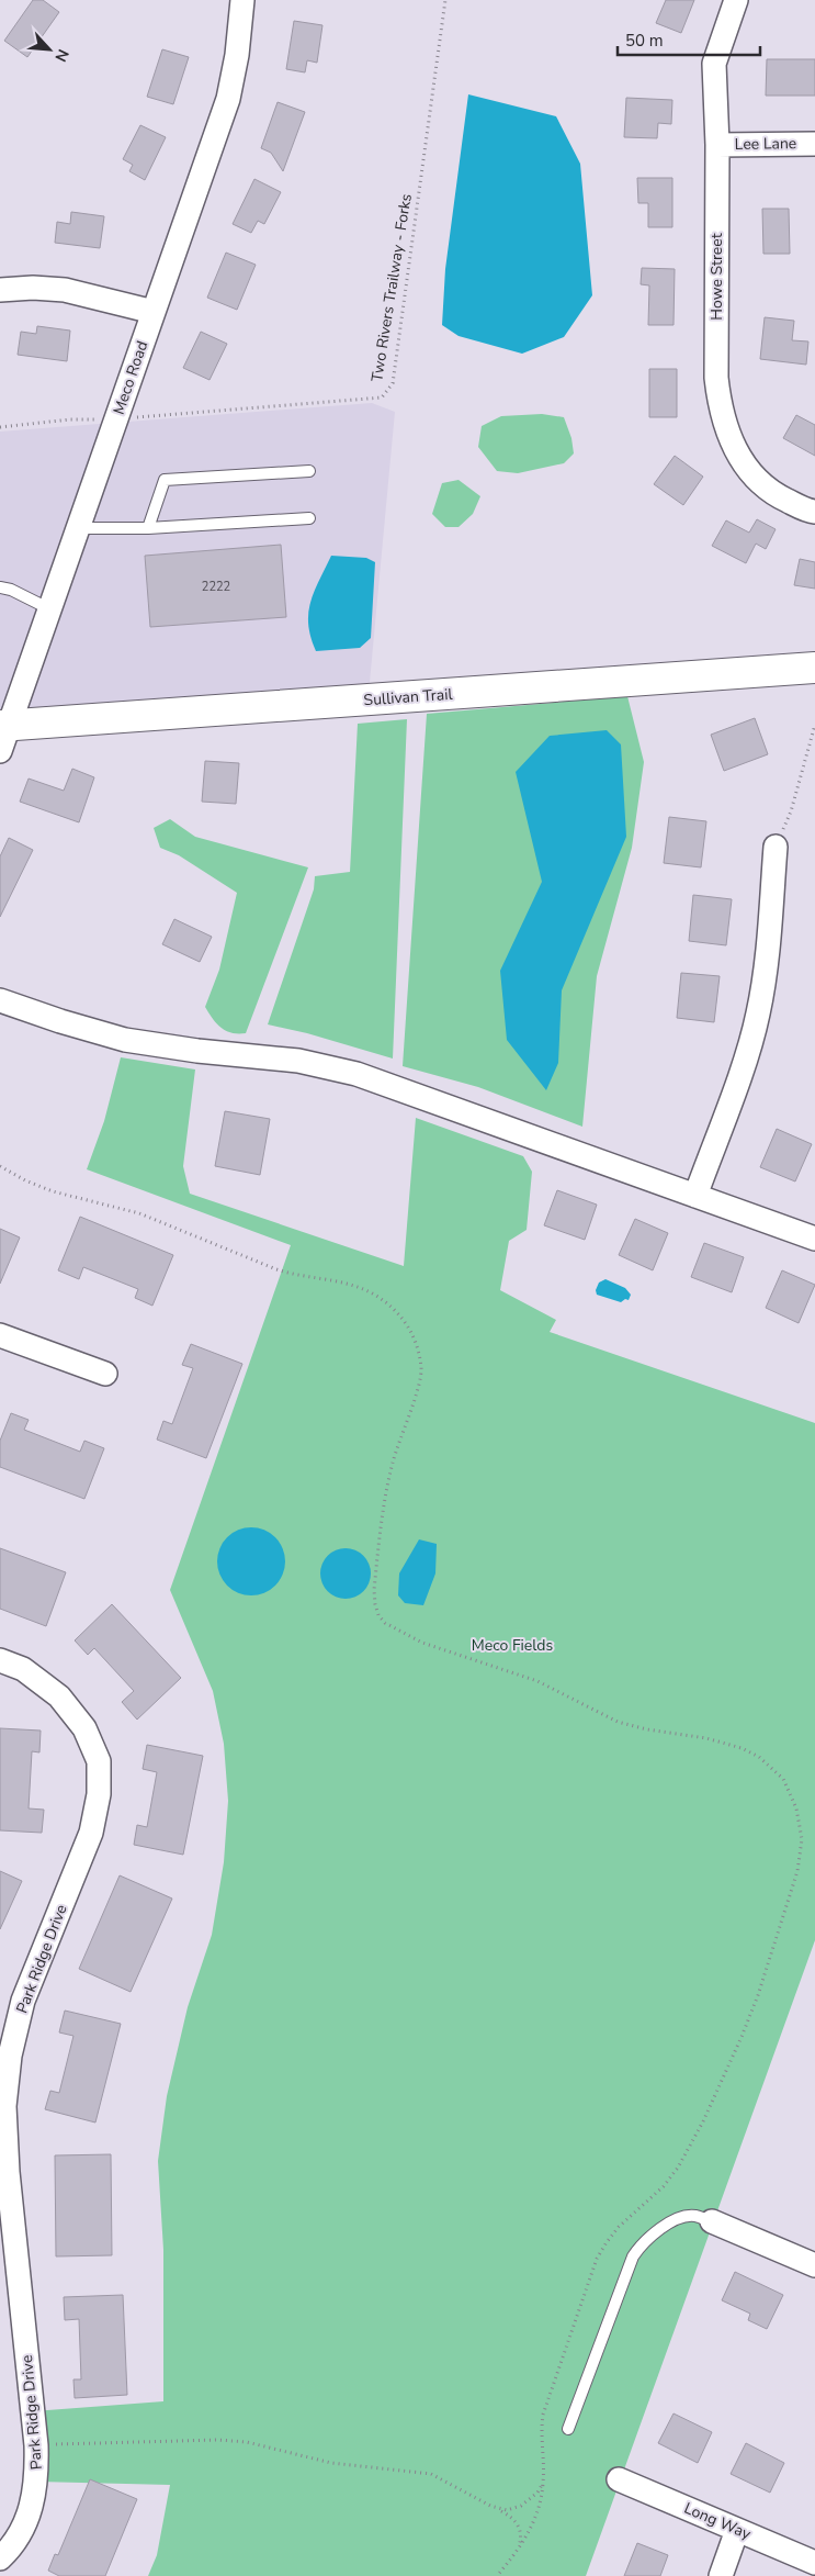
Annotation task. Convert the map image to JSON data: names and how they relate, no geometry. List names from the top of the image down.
{
  "streets": {
    "main road": ["Sullivan Trail"],
    "street": [
      "Lee Lane",
      "Howe Street",
      "Meco Road",
      "Park Ridge Drive",
      "Long Way"
    ],
    "path": ["Two Rivers Trailway - Forks"]
  },
  "crossings": [
    ["Lee Lane", "Howe Street"],
    ["Meco Road", "Sullivan Trail"]
  ],
  "parks": ["Meco Fields"],
  "house_numbers": ["2222"],
  "scale_bar": "50 m",
  "north": "bottom right"
}
